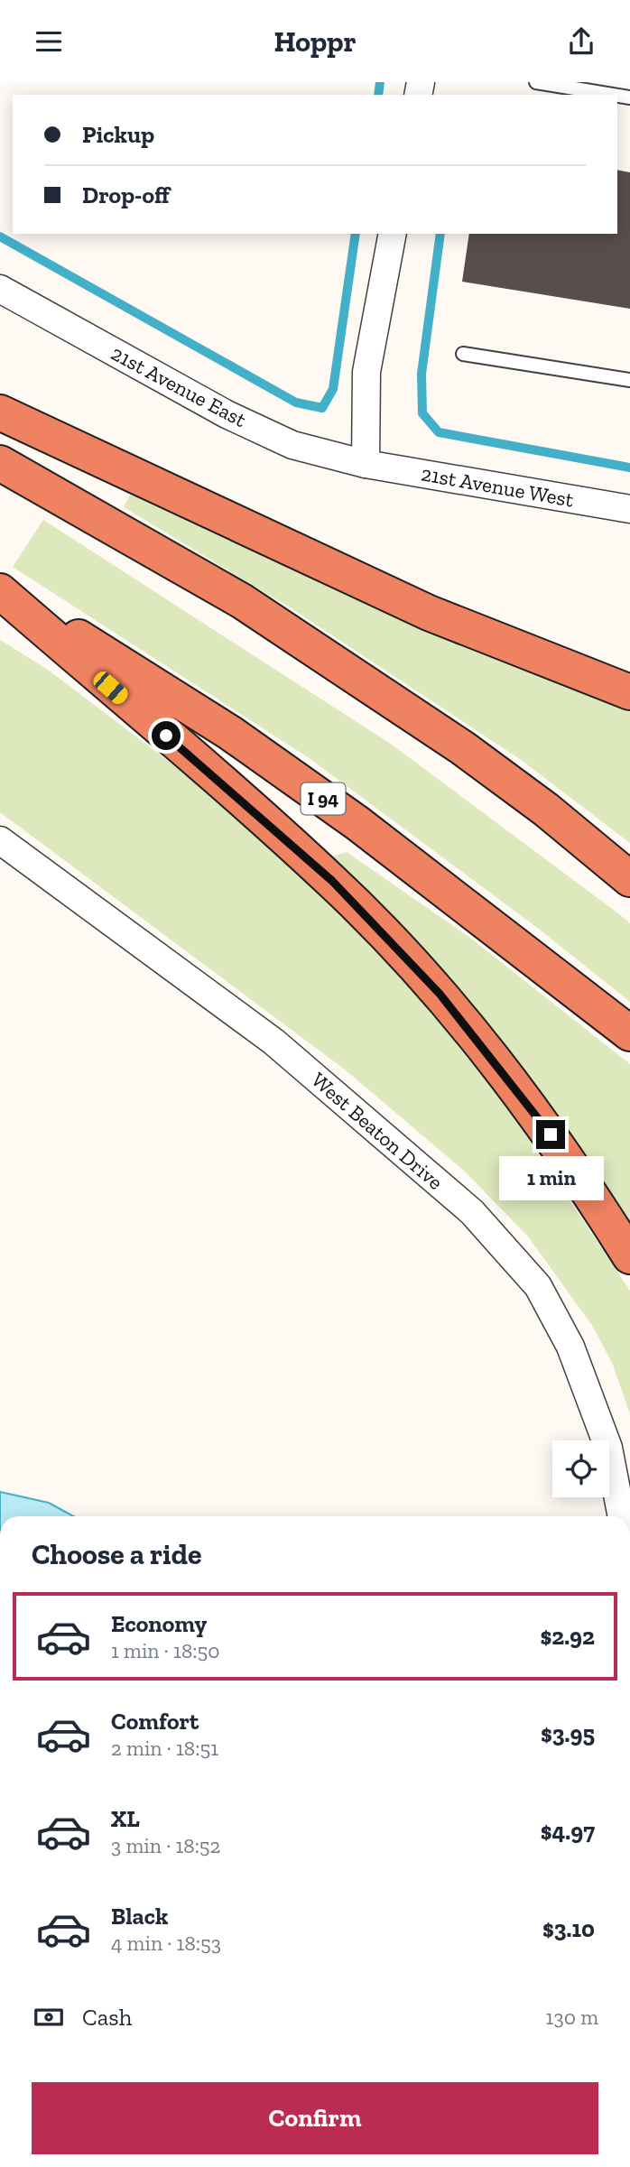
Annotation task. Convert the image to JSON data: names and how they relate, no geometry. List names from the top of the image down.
{
  "streets": {
    "highway": ["I 94"],
    "street": ["21st Avenue East", "21st Avenue West", "West Beaton Drive"]
  },
  "crossings": [
    ["21st Avenue East", "21st Avenue West"]
  ],
  "page": {
    "header": "Hoppr",
    "banner": ["Pickup", "Drop-off"],
    "bubble": "1 min",
    "heading": "Choose a ride",
    "list": [
      {
        "name": "Economy",
        "note": "1 min · 18:50",
        "value": "$2.92"
      },
      {
        "name": "Comfort",
        "note": "2 min · 18:51",
        "value": "$3.95"
      },
      {
        "name": "XL",
        "note": "3 min · 18:52",
        "value": "$4.97"
      },
      {
        "name": "Black",
        "note": "4 min · 18:53",
        "value": "$3.10"
      }
    ],
    "pay": ["Cash", "130 m"],
    "buttons": "Confirm"
  }
}
